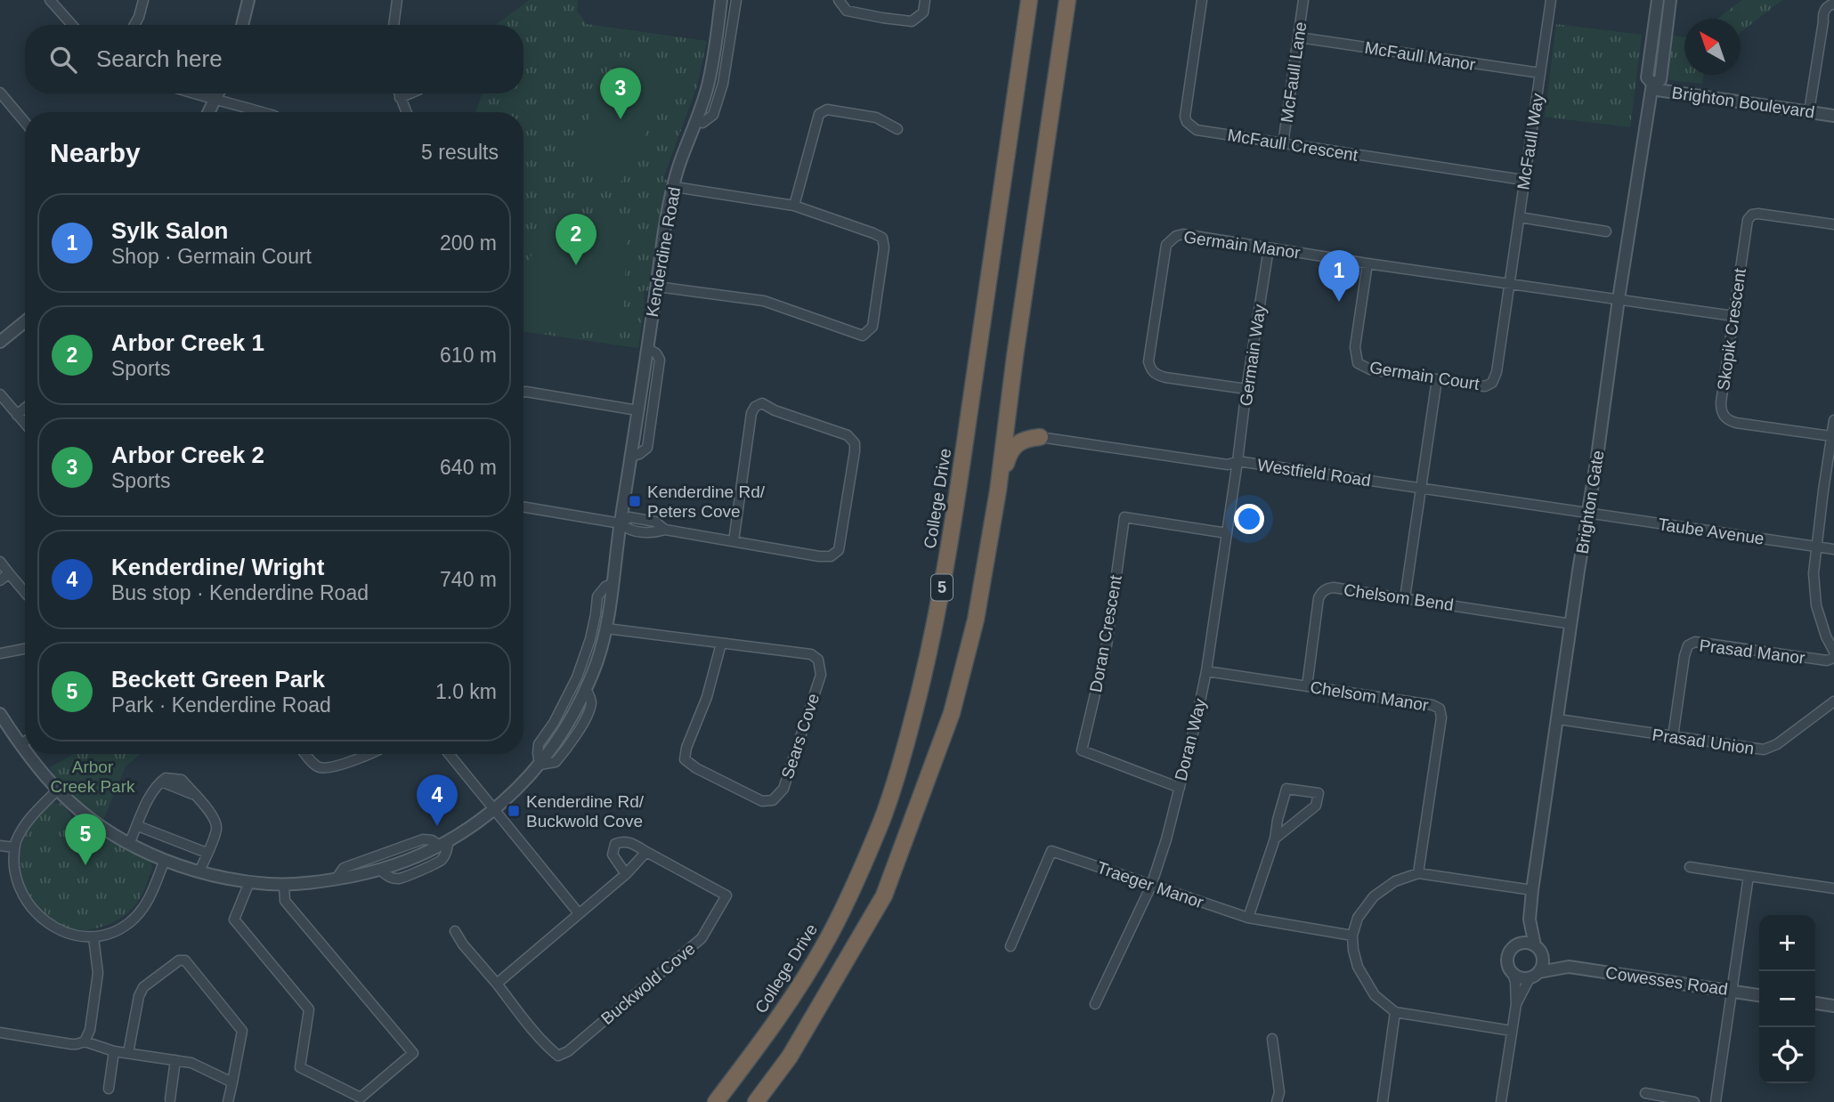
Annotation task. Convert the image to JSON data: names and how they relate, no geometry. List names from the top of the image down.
{
  "streets": {
    "highway": ["College Drive", "5"],
    "street": [
      "McFaull Manor",
      "McFaull Lane",
      "Brighton Boulevard",
      "McFaull Way",
      "McFaull Crescent",
      "Germain Manor",
      "Kenderdine Road",
      "Skopik Crescent",
      "Germain Way",
      "Germain Court",
      "Westfield Road",
      "Brighton Gate",
      "Taube Avenue",
      "Chelsom Bend",
      "Doran Crescent",
      "Prasad Manor",
      "Chelsom Manor",
      "Sears Cove",
      "Doran Way",
      "Prasad Union",
      "Traeger Manor",
      "Cowesses Road",
      "Buckwold Cove"
    ]
  },
  "crossings": [
    ["McFaull Manor", "McFaull Lane"],
    ["McFaull Manor", "McFaull Way"],
    ["McFaull Lane", "McFaull Crescent"],
    ["Brighton Boulevard", "Brighton Gate"],
    ["McFaull Way", "McFaull Crescent"],
    ["McFaull Way", "Germain Manor"],
    ["McFaull Way", "Germain Court"],
    ["Germain Manor", "Skopik Crescent"],
    ["Germain Manor", "Germain Way"],
    ["Germain Manor", "Germain Court"],
    ["Germain Manor", "Brighton Gate"],
    ["Kenderdine Road", "Sears Cove"],
    ["Germain Way", "Westfield Road"],
    ["Germain Way", "Doran Way"],
    ["Westfield Road", "Brighton Gate"],
    ["Westfield Road", "Taube Avenue"],
    ["Westfield Road", "Doran Way"],
    ["Brighton Gate", "Taube Avenue"],
    ["Brighton Gate", "Chelsom Bend"],
    ["Brighton Gate", "Prasad Union"],
    ["Brighton Gate", "Cowesses Road"],
    ["Chelsom Bend", "Chelsom Manor"],
    ["Doran Crescent", "Doran Way"],
    ["Prasad Manor", "Prasad Union"],
    ["Chelsom Manor", "Doran Way"],
    ["Doran Way", "Traeger Manor"]
  ],
  "parks": ["Arbor Creek Park"],
  "places": {
    "transit": ["Kenderdine Rd/ Peters Cove", "Kenderdine Rd/ Buckwold Cove"]
  },
  "north": "top left",
  "page": {
    "search": "Search here",
    "pins": [
      "3",
      "2",
      "1",
      "4",
      "5"
    ],
    "heading": ["Nearby", "5 results"],
    "list": [
      {
        "mark": "1",
        "name": "Sylk Salon",
        "note": "Shop · Germain Court",
        "value": "200 m"
      },
      {
        "mark": "2",
        "name": "Arbor Creek 1",
        "note": "Sports",
        "value": "610 m"
      },
      {
        "mark": "3",
        "name": "Arbor Creek 2",
        "note": "Sports",
        "value": "640 m"
      },
      {
        "mark": "4",
        "name": "Kenderdine/ Wright",
        "note": "Bus stop · Kenderdine Road",
        "value": "740 m"
      },
      {
        "mark": "5",
        "name": "Beckett Green Park",
        "note": "Park · Kenderdine Road",
        "value": "1.0 km"
      }
    ],
    "map_buttons": ["+", "−"]
  }
}
